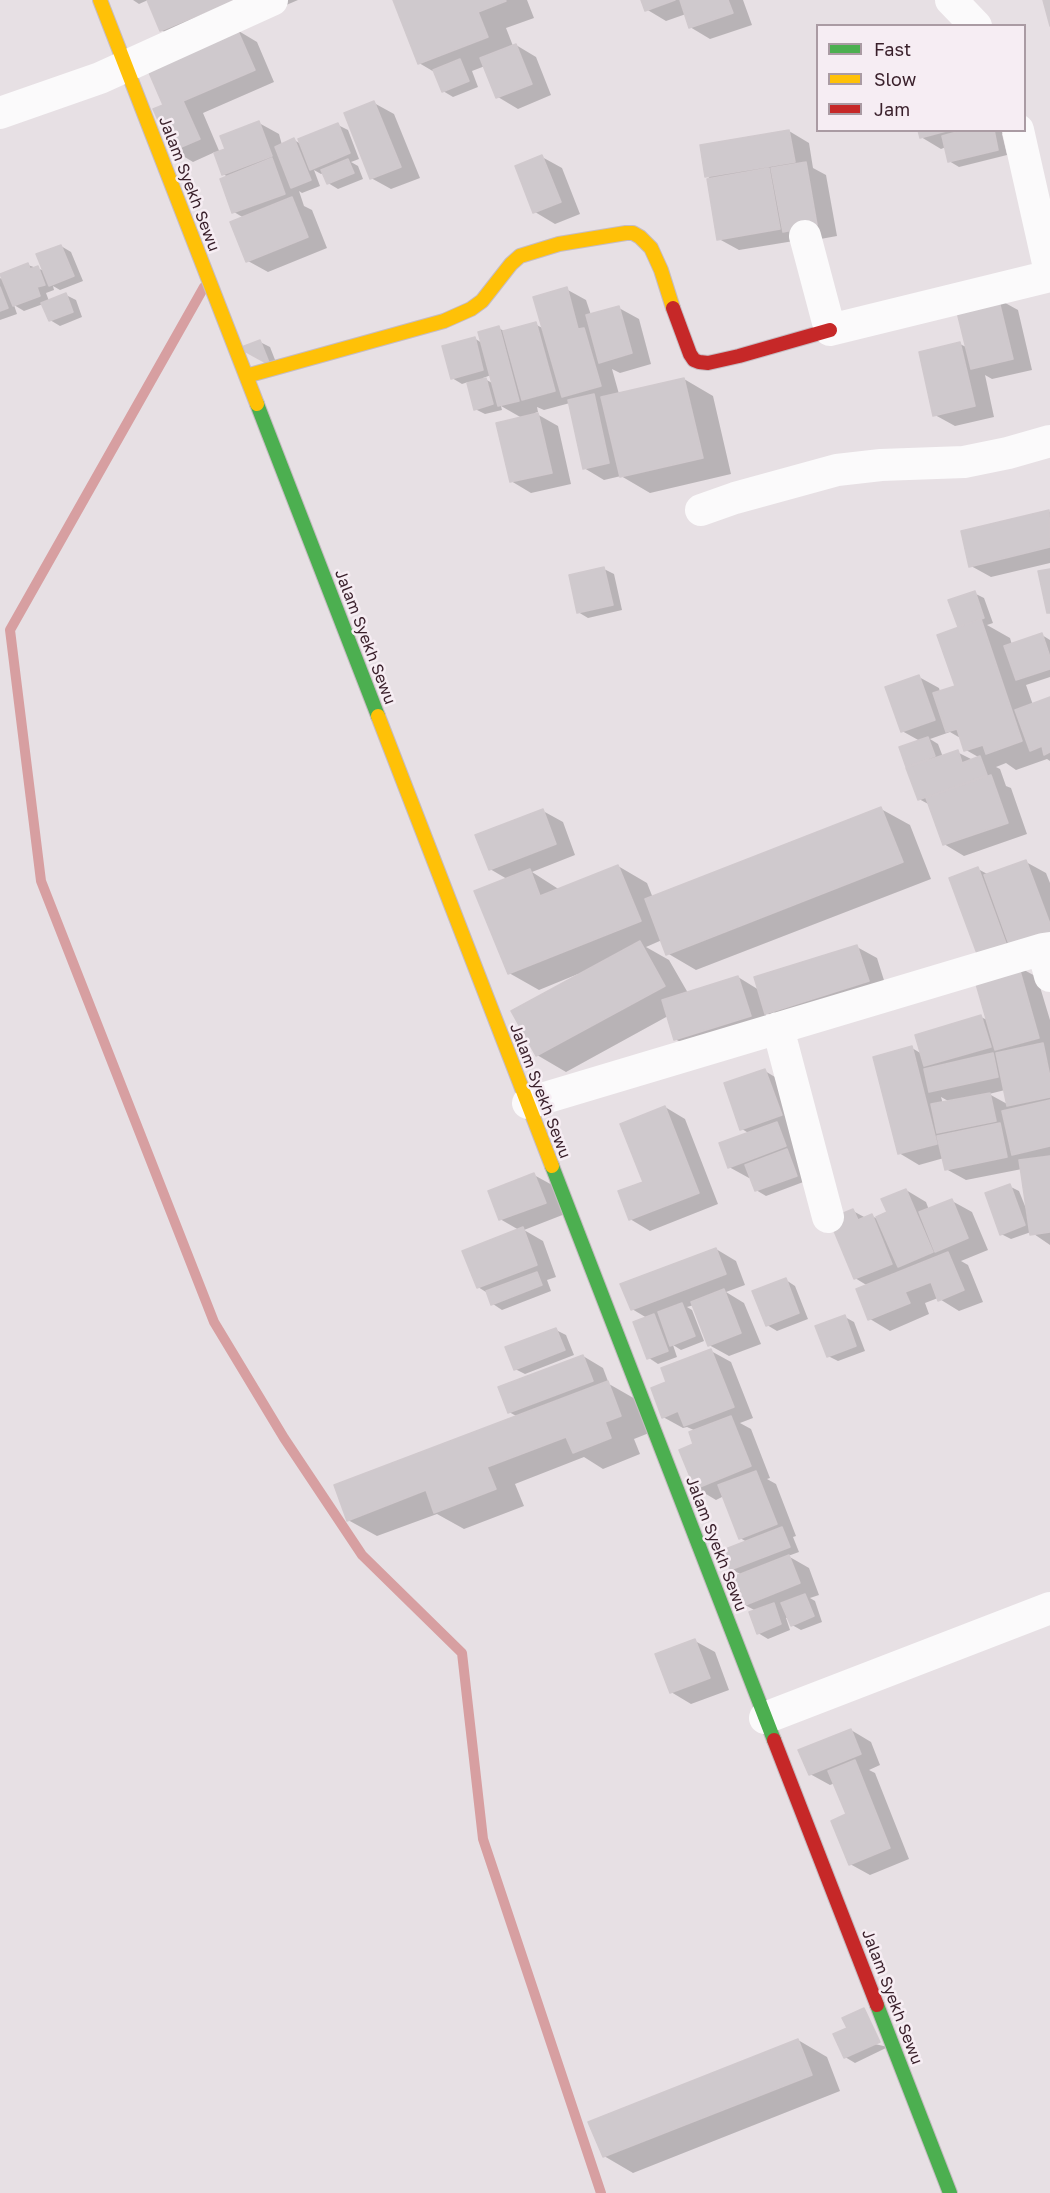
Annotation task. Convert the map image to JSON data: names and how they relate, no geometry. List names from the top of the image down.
{
  "streets": {
    "street": ["Jalam Syekh Sewu"]
  },
  "legend": ["Fast", "Slow", "Jam"]
}
